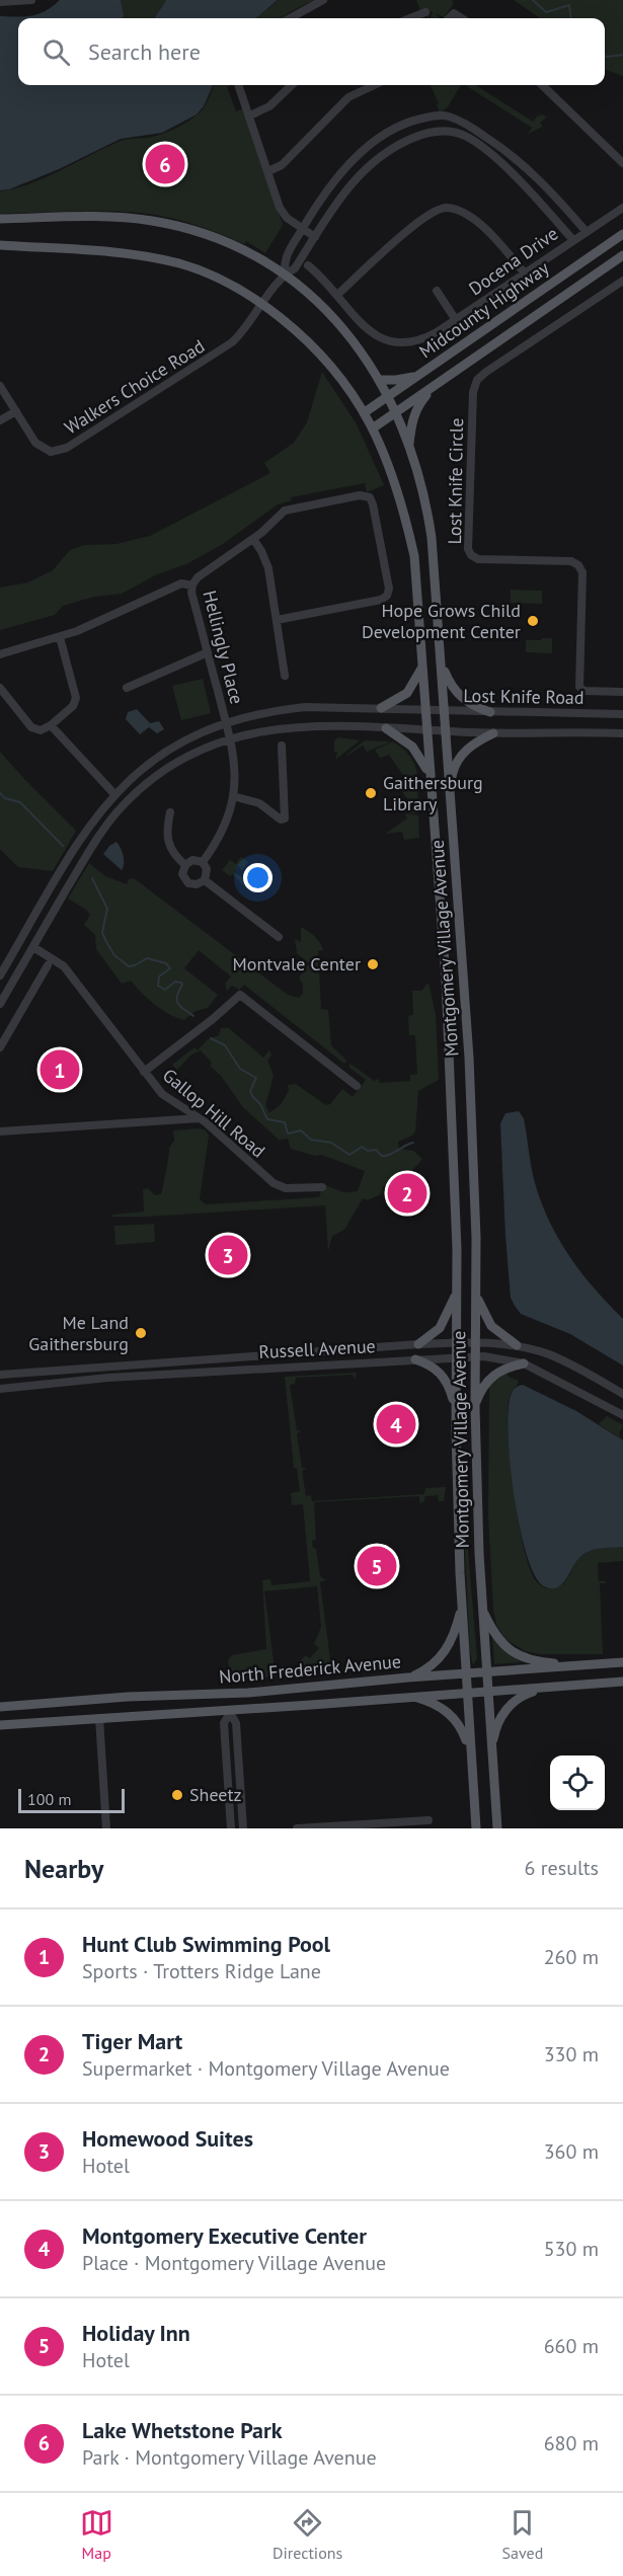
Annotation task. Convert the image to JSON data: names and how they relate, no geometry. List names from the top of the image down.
{
  "streets": {
    "main road": ["Midcounty Highway", "Montgomery Village Avenue", "North Frederick Avenue"],
    "street": [
      "Docena Drive",
      "Walkers Choice Road",
      "Lost Knife Circle",
      "Hellingly Place",
      "Lost Knife Road",
      "Gallop Hill Road",
      "Russell Avenue"
    ]
  },
  "crossings": [
    ["Midcounty Highway", "Montgomery Village Avenue"],
    ["Walkers Choice Road", "Montgomery Village Avenue"],
    ["Hellingly Place", "Lost Knife Road"],
    ["Lost Knife Road", "Montgomery Village Avenue"],
    ["Lost Knife Road", "Gallop Hill Road"],
    ["Montgomery Village Avenue", "Russell Avenue"],
    ["Montgomery Village Avenue", "North Frederick Avenue"]
  ],
  "places": [
    "Hope Grows Child Development Center",
    "Gaithersburg Library",
    "Montvale Center",
    "Me Land Gaithersburg",
    "Sheetz"
  ],
  "scale_bar": "100 m",
  "page": {
    "search": "Search here",
    "pins": [
      "6",
      "1",
      "2",
      "3",
      "4",
      "5"
    ],
    "scale": "100 m",
    "heading": ["Nearby", "6 results"],
    "list": [
      {
        "mark": "1",
        "name": "Hunt Club Swimming Pool",
        "note": "Sports · Trotters Ridge Lane",
        "value": "260 m"
      },
      {
        "mark": "2",
        "name": "Tiger Mart",
        "note": "Supermarket · Montgomery Village Avenue",
        "value": "330 m"
      },
      {
        "mark": "3",
        "name": "Homewood Suites",
        "note": "Hotel",
        "value": "360 m"
      },
      {
        "mark": "4",
        "name": "Montgomery Executive Center",
        "note": "Place · Montgomery Village Avenue",
        "value": "530 m"
      },
      {
        "mark": "5",
        "name": "Holiday Inn",
        "note": "Hotel",
        "value": "660 m"
      },
      {
        "mark": "6",
        "name": "Lake Whetstone Park",
        "note": "Park · Montgomery Village Avenue",
        "value": "680 m"
      }
    ],
    "nav": ["Map", "Directions", "Saved"]
  }
}
